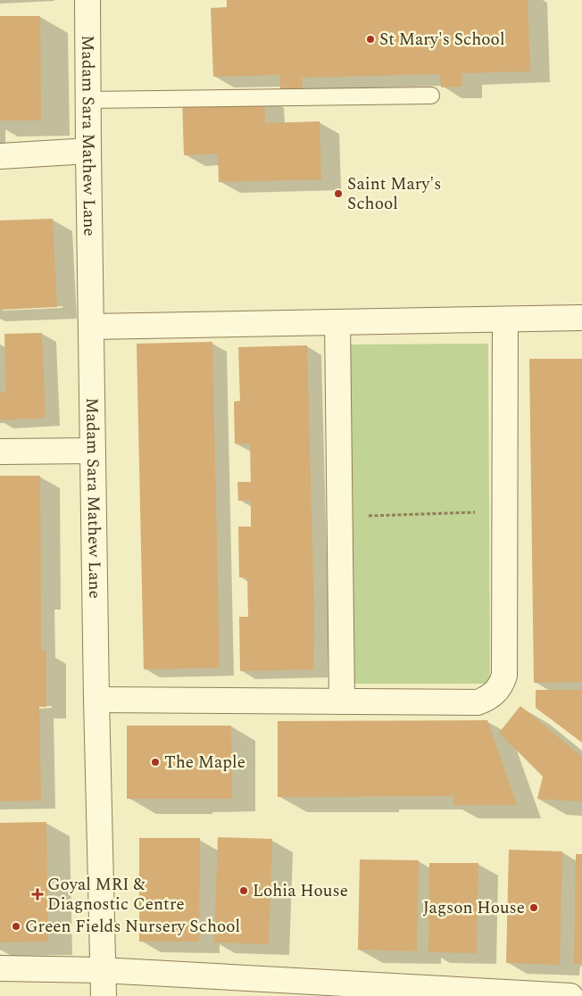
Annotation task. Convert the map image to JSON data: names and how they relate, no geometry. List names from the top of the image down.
{
  "streets": {
    "street": ["Madam Sara Mathew Lane"]
  },
  "places": {
    "other": [
      "St Mary's School",
      "Saint Mary's School",
      "The Maple",
      "Lohia House",
      "Jagson House",
      "Green Fields Nursery School"
    ],
    "health": ["Goyal MRI & Diagnostic Centre"]
  }
}
